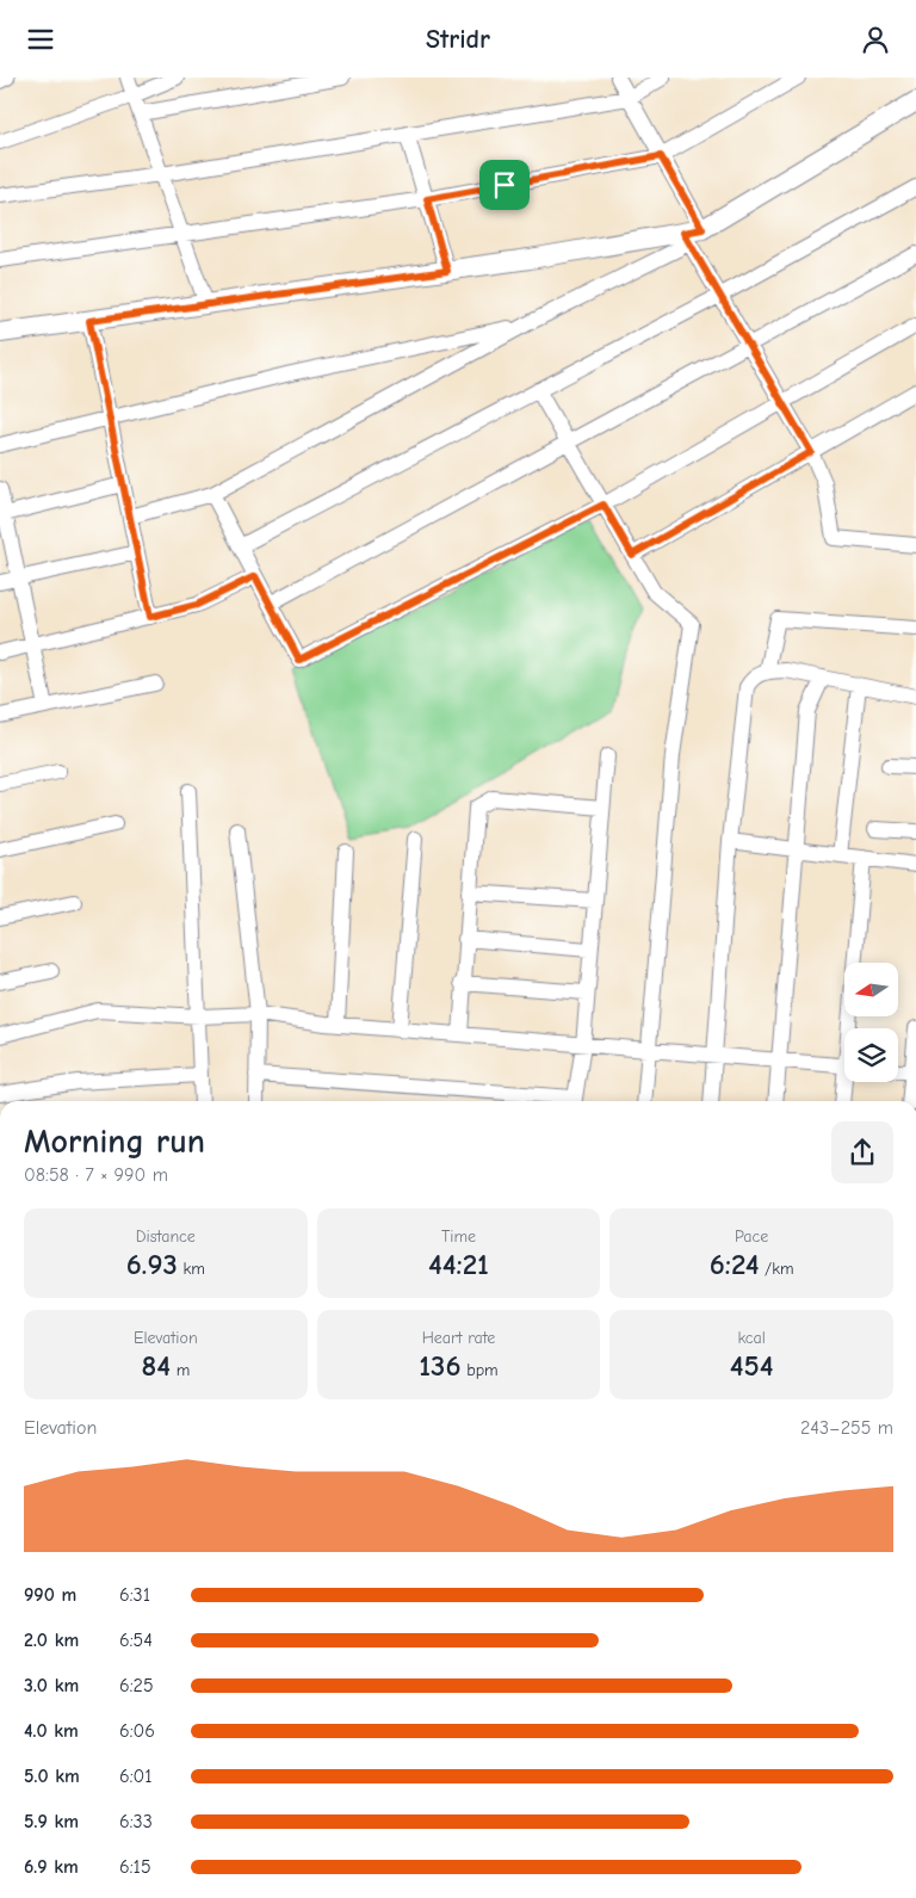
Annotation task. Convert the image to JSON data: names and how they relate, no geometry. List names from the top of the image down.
{
  "north": "left",
  "page": {
    "header": "Stridr",
    "heading": ["Morning run", "08:58 · 7 × 990 m"],
    "stats": [
      ["Distance", "6.93 km"],
      ["Time", "44:21"],
      ["Pace", "6:24 /km"],
      ["Elevation", "84 m"],
      ["Heart rate", "136 bpm"],
      ["kcal", "454"]
    ],
    "chart": ["Elevation", "243–255 m"],
    "list": [
      {
        "name": "990 m",
        "note": "6:31"
      },
      {
        "name": "2.0 km",
        "note": "6:54"
      },
      {
        "name": "3.0 km",
        "note": "6:25"
      },
      {
        "name": "4.0 km",
        "note": "6:06"
      },
      {
        "name": "5.0 km",
        "note": "6:01"
      },
      {
        "name": "5.9 km",
        "note": "6:33"
      },
      {
        "name": "6.9 km",
        "note": "6:15"
      }
    ]
  }
}
